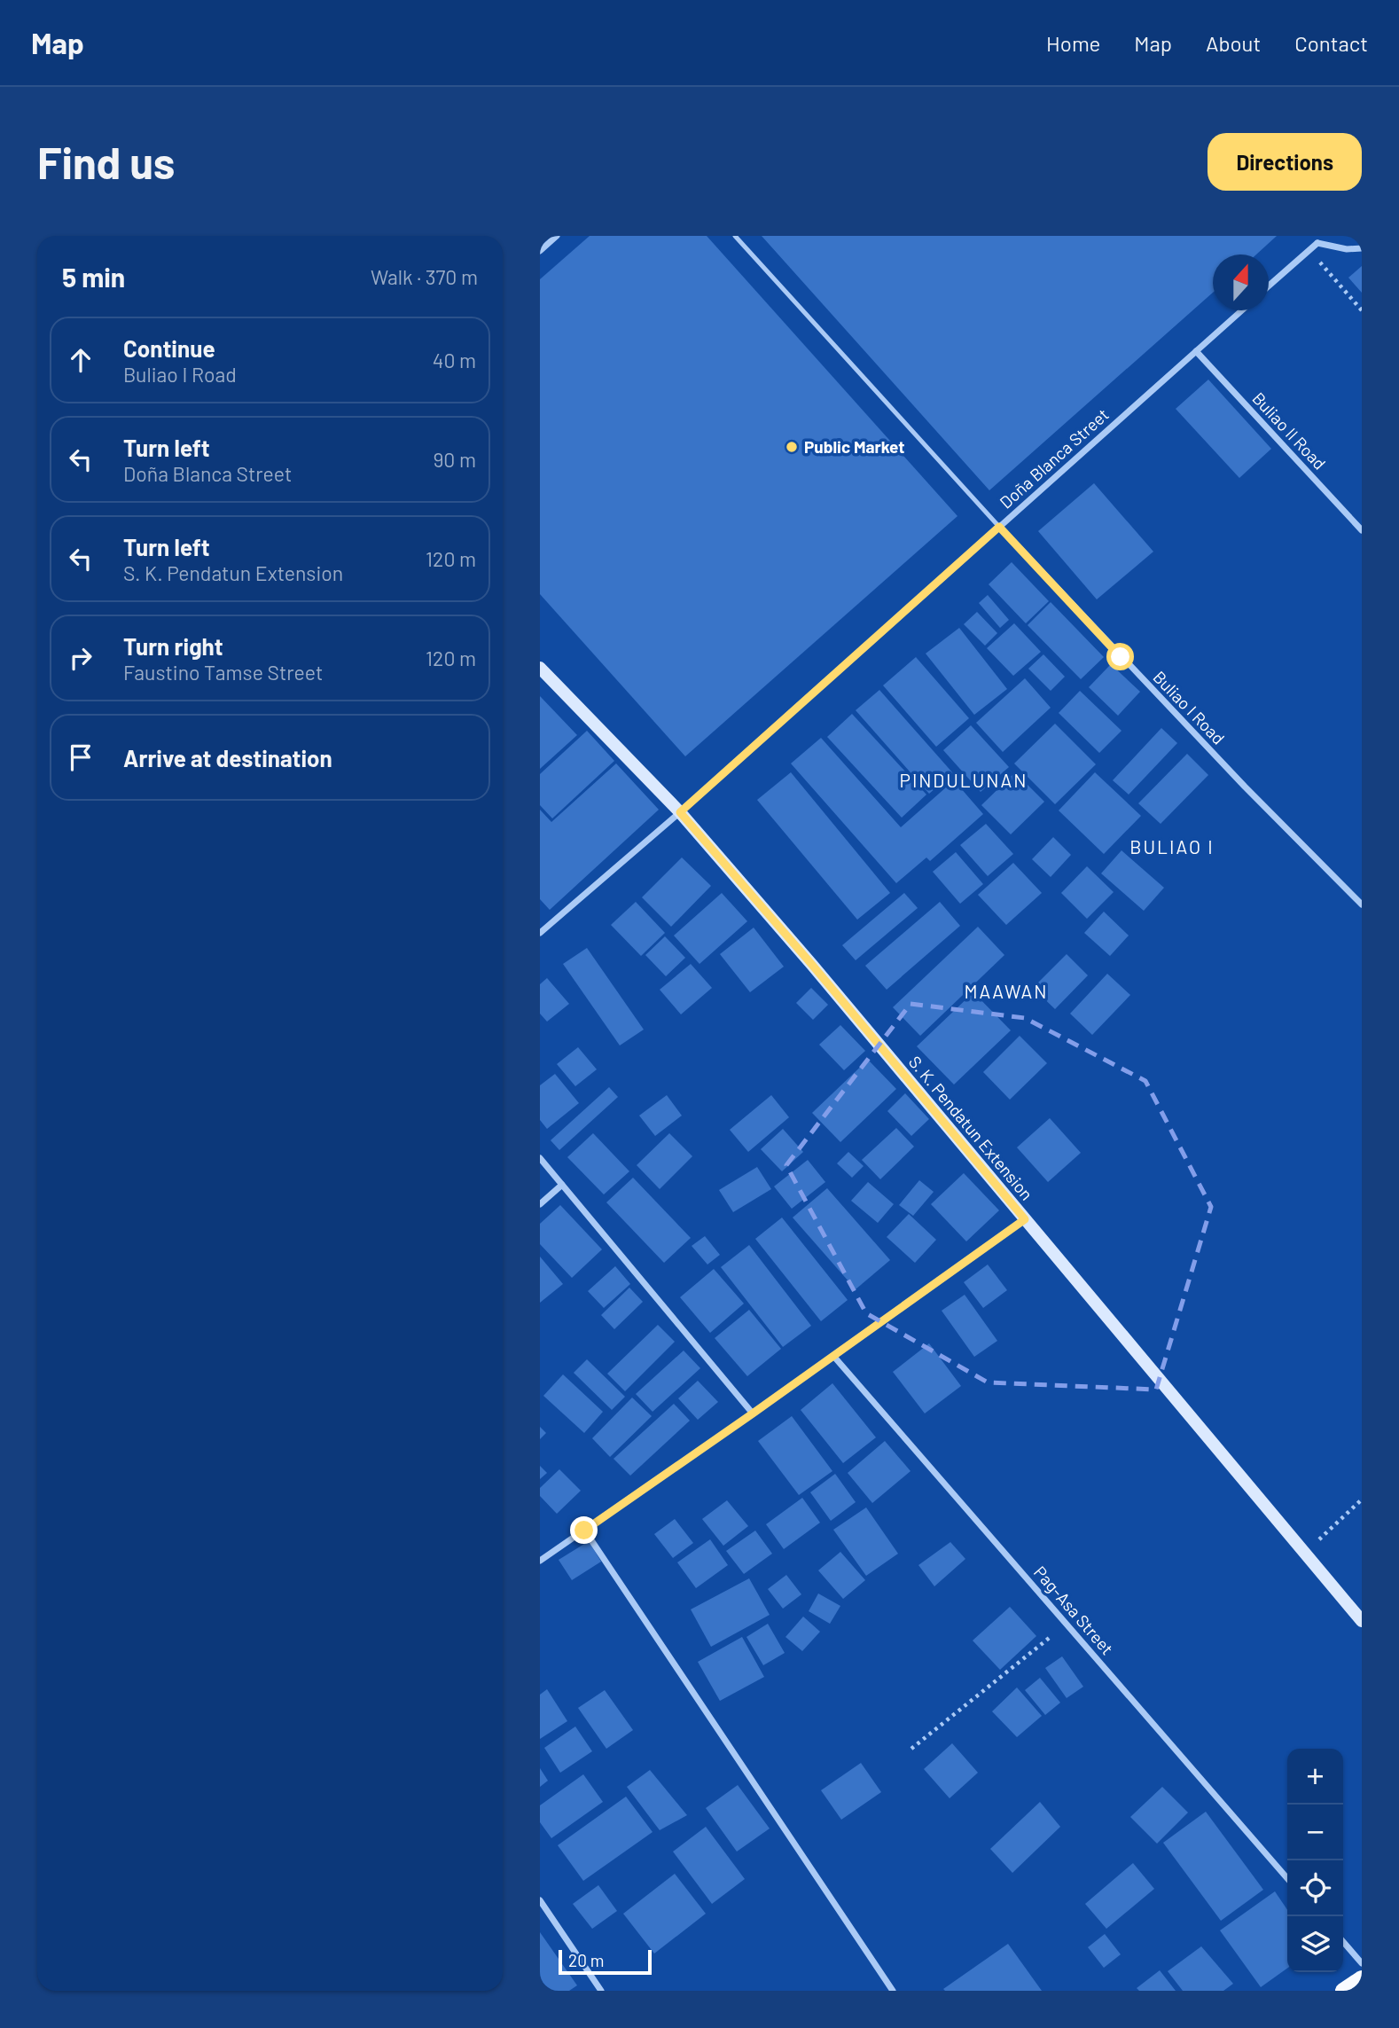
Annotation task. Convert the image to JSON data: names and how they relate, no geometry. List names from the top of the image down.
{
  "streets": {
    "street": [
      "Buliao II Road",
      "Doña Blanca Street",
      "Buliao I Road",
      "S. K. Pendatun Extension",
      "Pag-Asa Street"
    ]
  },
  "crossings": [
    ["Buliao II Road", "Doña Blanca Street"],
    ["Doña Blanca Street", "Buliao I Road"],
    ["Doña Blanca Street", "S. K. Pendatun Extension"]
  ],
  "districts": ["PINDULUNAN", "BULIAO I", "MAAWAN"],
  "places": ["Public Market"],
  "scale_bar": "20 m",
  "north": "top",
  "page": {
    "header": "Map",
    "nav": [
      "Home",
      "Map",
      "About",
      "Contact"
    ],
    "buttons": "Directions",
    "title": "Find us",
    "heading": ["5 min", "Walk · 370 m"],
    "list": [
      ["Continue", "Buliao I Road", "40 m"],
      ["Turn left", "Doña Blanca Street", "90 m"],
      ["Turn left", "S. K. Pendatun Extension", "120 m"],
      ["Turn right", "Faustino Tamse Street", "120 m"],
      "Arrive at destination"
    ],
    "map_buttons": ["+", "−"],
    "scale": "20 m"
  }
}
